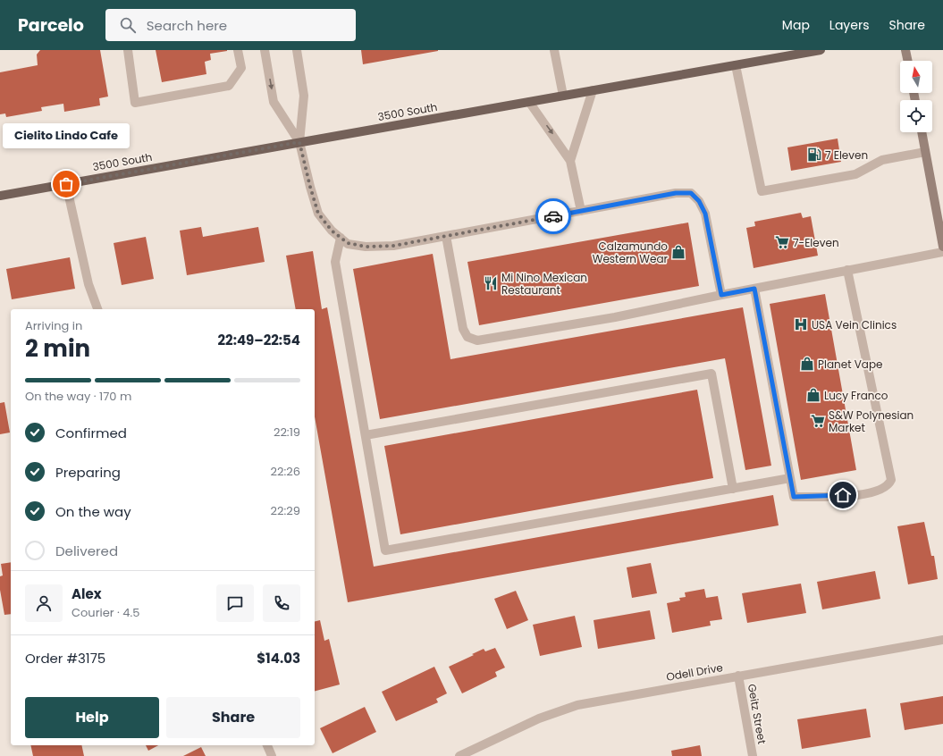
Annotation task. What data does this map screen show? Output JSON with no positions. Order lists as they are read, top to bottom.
{
  "streets": {
    "main road": ["3500 South"],
    "street": ["Odell Drive", "Geitz Street"]
  },
  "crossings": [
    ["Odell Drive", "Geitz Street"]
  ],
  "places": {
    "fuel station": ["7 Eleven"],
    "other": ["Cielito Lindo Cafe"],
    "supermarket": ["7-Eleven", "S&W Polynesian Market"],
    "shop": ["Calzamundo Western Wear", "Planet Vape", "Lucy Franco"],
    "restaurant": ["Mi Nino Mexican Restaurant"],
    "hospital": ["USA Vein Clinics"]
  },
  "north": "top",
  "page": {
    "header": "Parcelo",
    "search": "Search here",
    "nav": ["Map", "Layers", "Share"],
    "bubble": "Cielito Lindo Cafe",
    "heading": ["2 min", "Arriving in", "22:49–22:54"],
    "panel": [
      "Alex",
      "Courier · 4.5",
      "Order #3175",
      "$14.03"
    ],
    "bar": "On the way · 170 m",
    "list": [
      ["Confirmed", "22:19"],
      ["Preparing", "22:26"],
      ["On the way", "22:29"],
      "Delivered"
    ],
    "buttons": ["Help", "Share"]
  }
}
